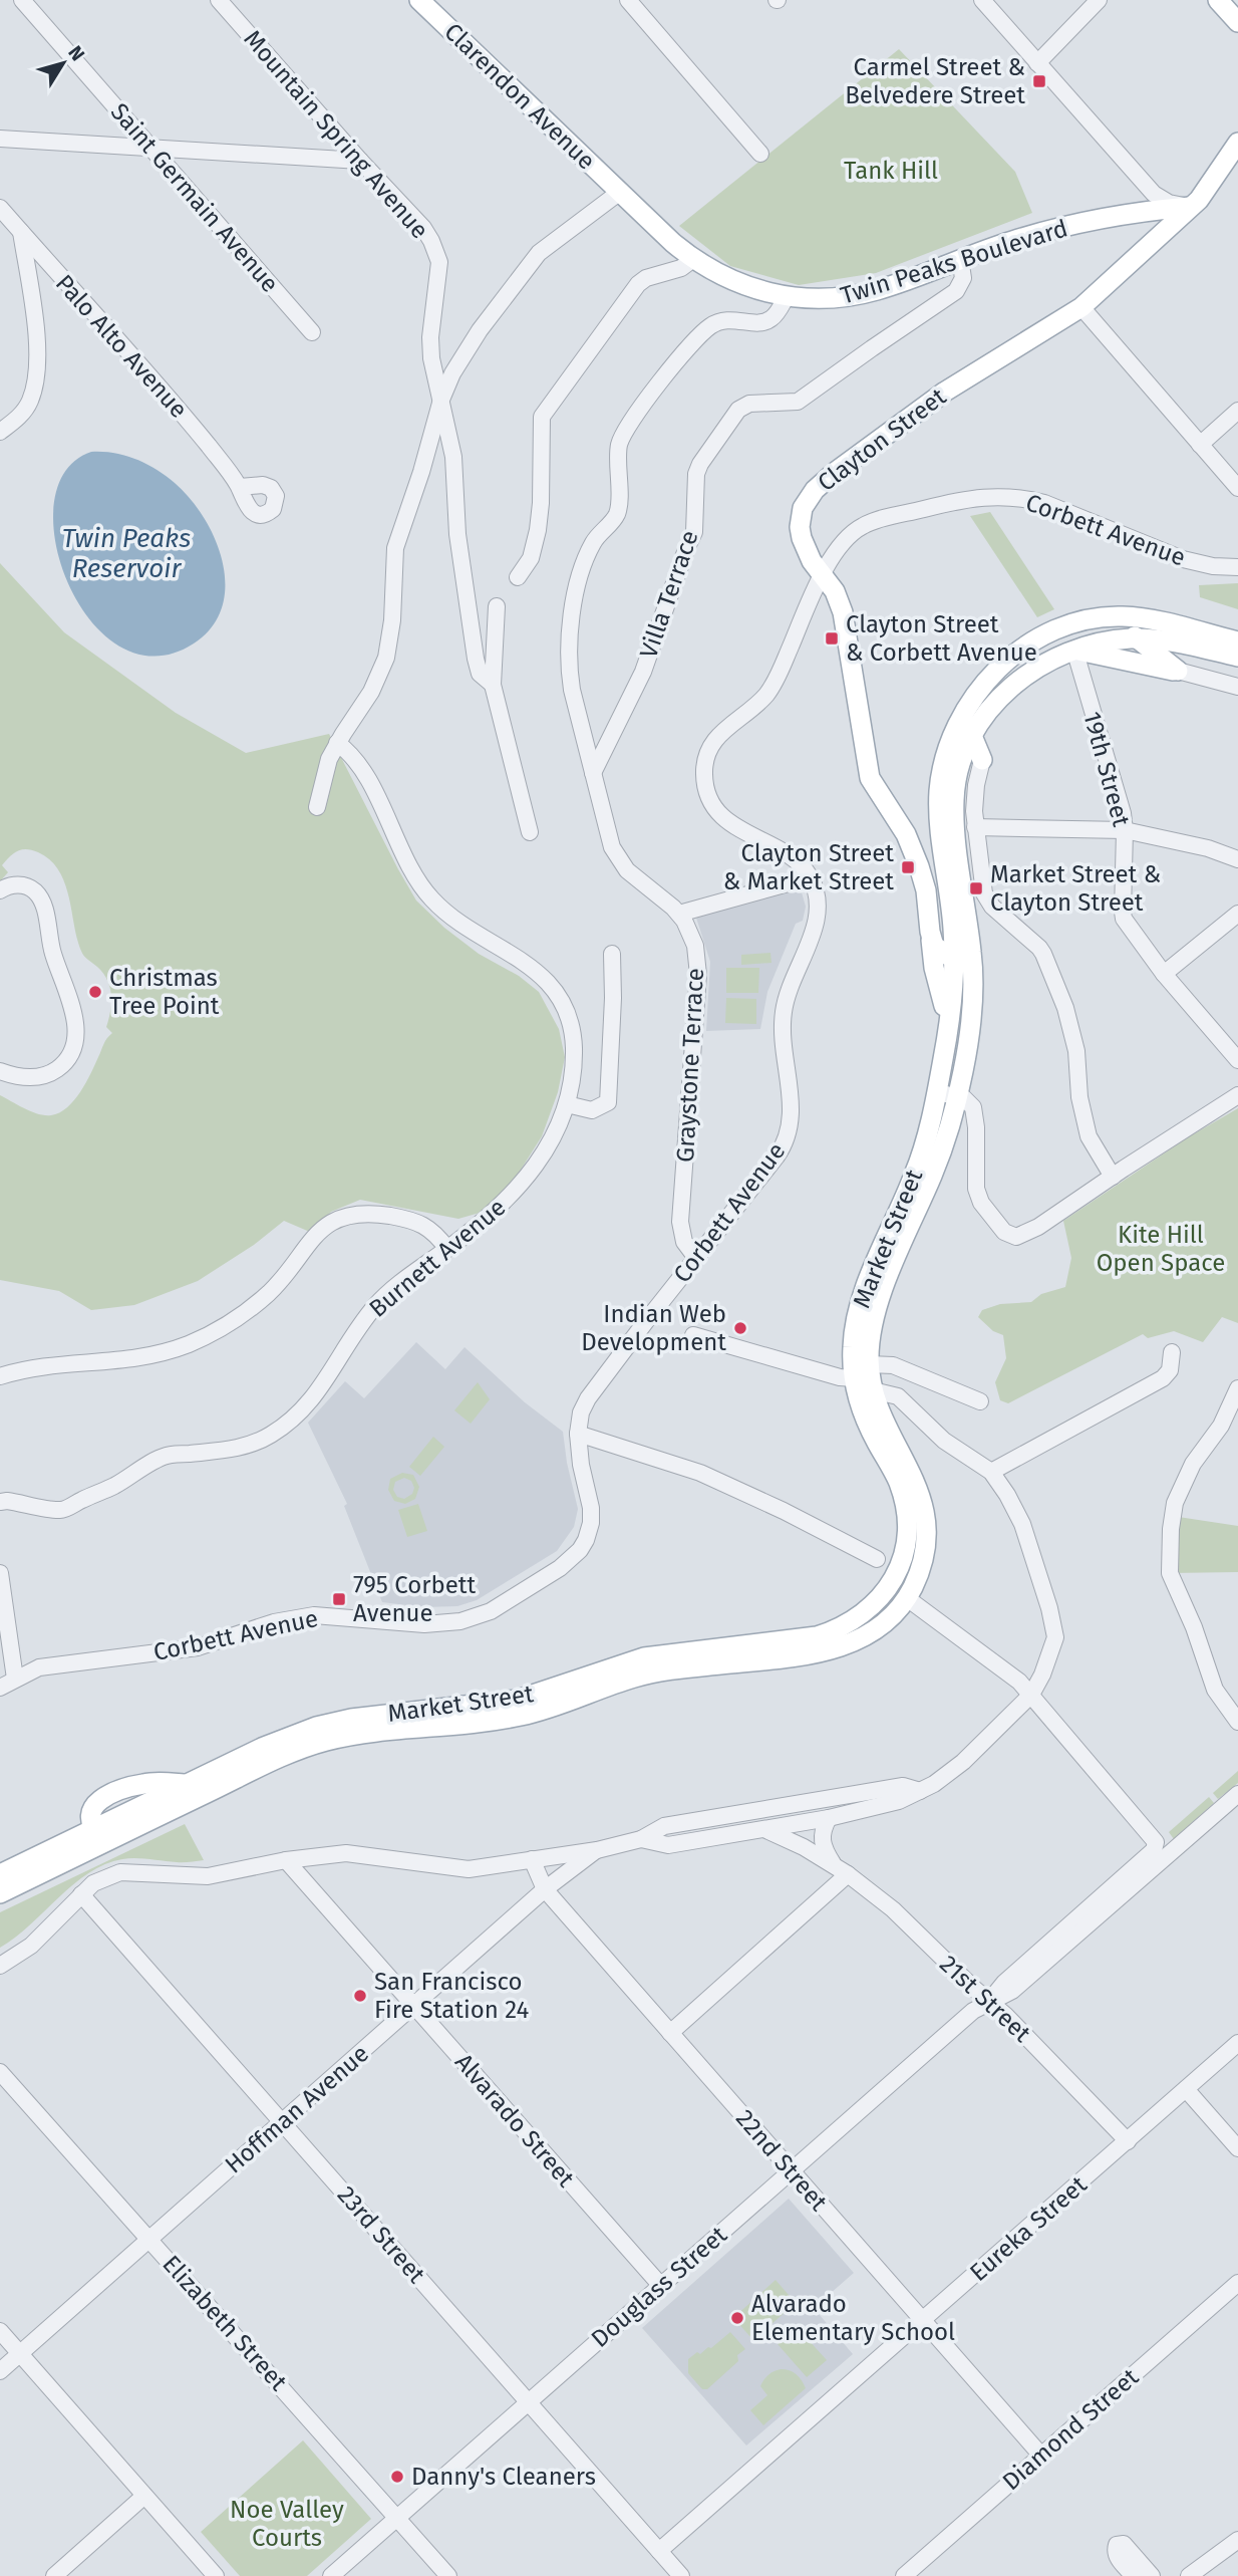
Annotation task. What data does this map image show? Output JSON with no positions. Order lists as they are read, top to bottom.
{
  "streets": {
    "main road": [
      "Clarendon Avenue",
      "Twin Peaks Boulevard",
      "Clayton Street",
      "Market Street"
    ],
    "street": [
      "Mountain Spring Avenue",
      "Saint Germain Avenue",
      "Palo Alto Avenue",
      "Corbett Avenue",
      "Villa Terrace",
      "19th Street",
      "Graystone Terrace",
      "Burnett Avenue",
      "21st Street",
      "Hoffman Avenue",
      "Alvarado Street",
      "22nd Street",
      "Eureka Street",
      "23rd Street",
      "Douglass Street",
      "Elizabeth Street",
      "Diamond Street"
    ]
  },
  "crossings": [
    ["Clarendon Avenue", "Twin Peaks Boulevard"],
    ["Twin Peaks Boulevard", "Clayton Street"],
    ["Twin Peaks Boulevard", "Villa Terrace"],
    ["Twin Peaks Boulevard", "Graystone Terrace"],
    ["Clayton Street", "Corbett Avenue"],
    ["Clayton Street", "Market Street"],
    ["Corbett Avenue", "Graystone Terrace"],
    ["Villa Terrace", "Graystone Terrace"],
    ["19th Street", "Market Street"],
    ["21st Street", "Eureka Street"],
    ["21st Street", "Douglass Street"],
    ["Hoffman Avenue", "Alvarado Street"],
    ["Hoffman Avenue", "22nd Street"],
    ["Hoffman Avenue", "23rd Street"],
    ["Hoffman Avenue", "Elizabeth Street"],
    ["Alvarado Street", "Douglass Street"],
    ["22nd Street", "Eureka Street"],
    ["22nd Street", "Douglass Street"],
    ["22nd Street", "Diamond Street"],
    ["Eureka Street", "23rd Street"],
    ["23rd Street", "Douglass Street"],
    ["Douglass Street", "Elizabeth Street"]
  ],
  "water": ["Twin Peaks Reservoir"],
  "parks": ["Tank Hill", "Kite Hill Open Space", "Noe Valley Courts"],
  "places": {
    "transit": [
      "Carmel Street & Belvedere Street",
      "Clayton Street & Corbett Avenue",
      "Clayton Street & Market Street",
      "Market Street & Clayton Street",
      "795 Corbett Avenue"
    ],
    "other": [
      "Christmas Tree Point",
      "Indian Web Development",
      "San Francisco Fire Station 24",
      "Alvarado Elementary School",
      "Danny's Cleaners"
    ]
  },
  "north": "top right"
}
